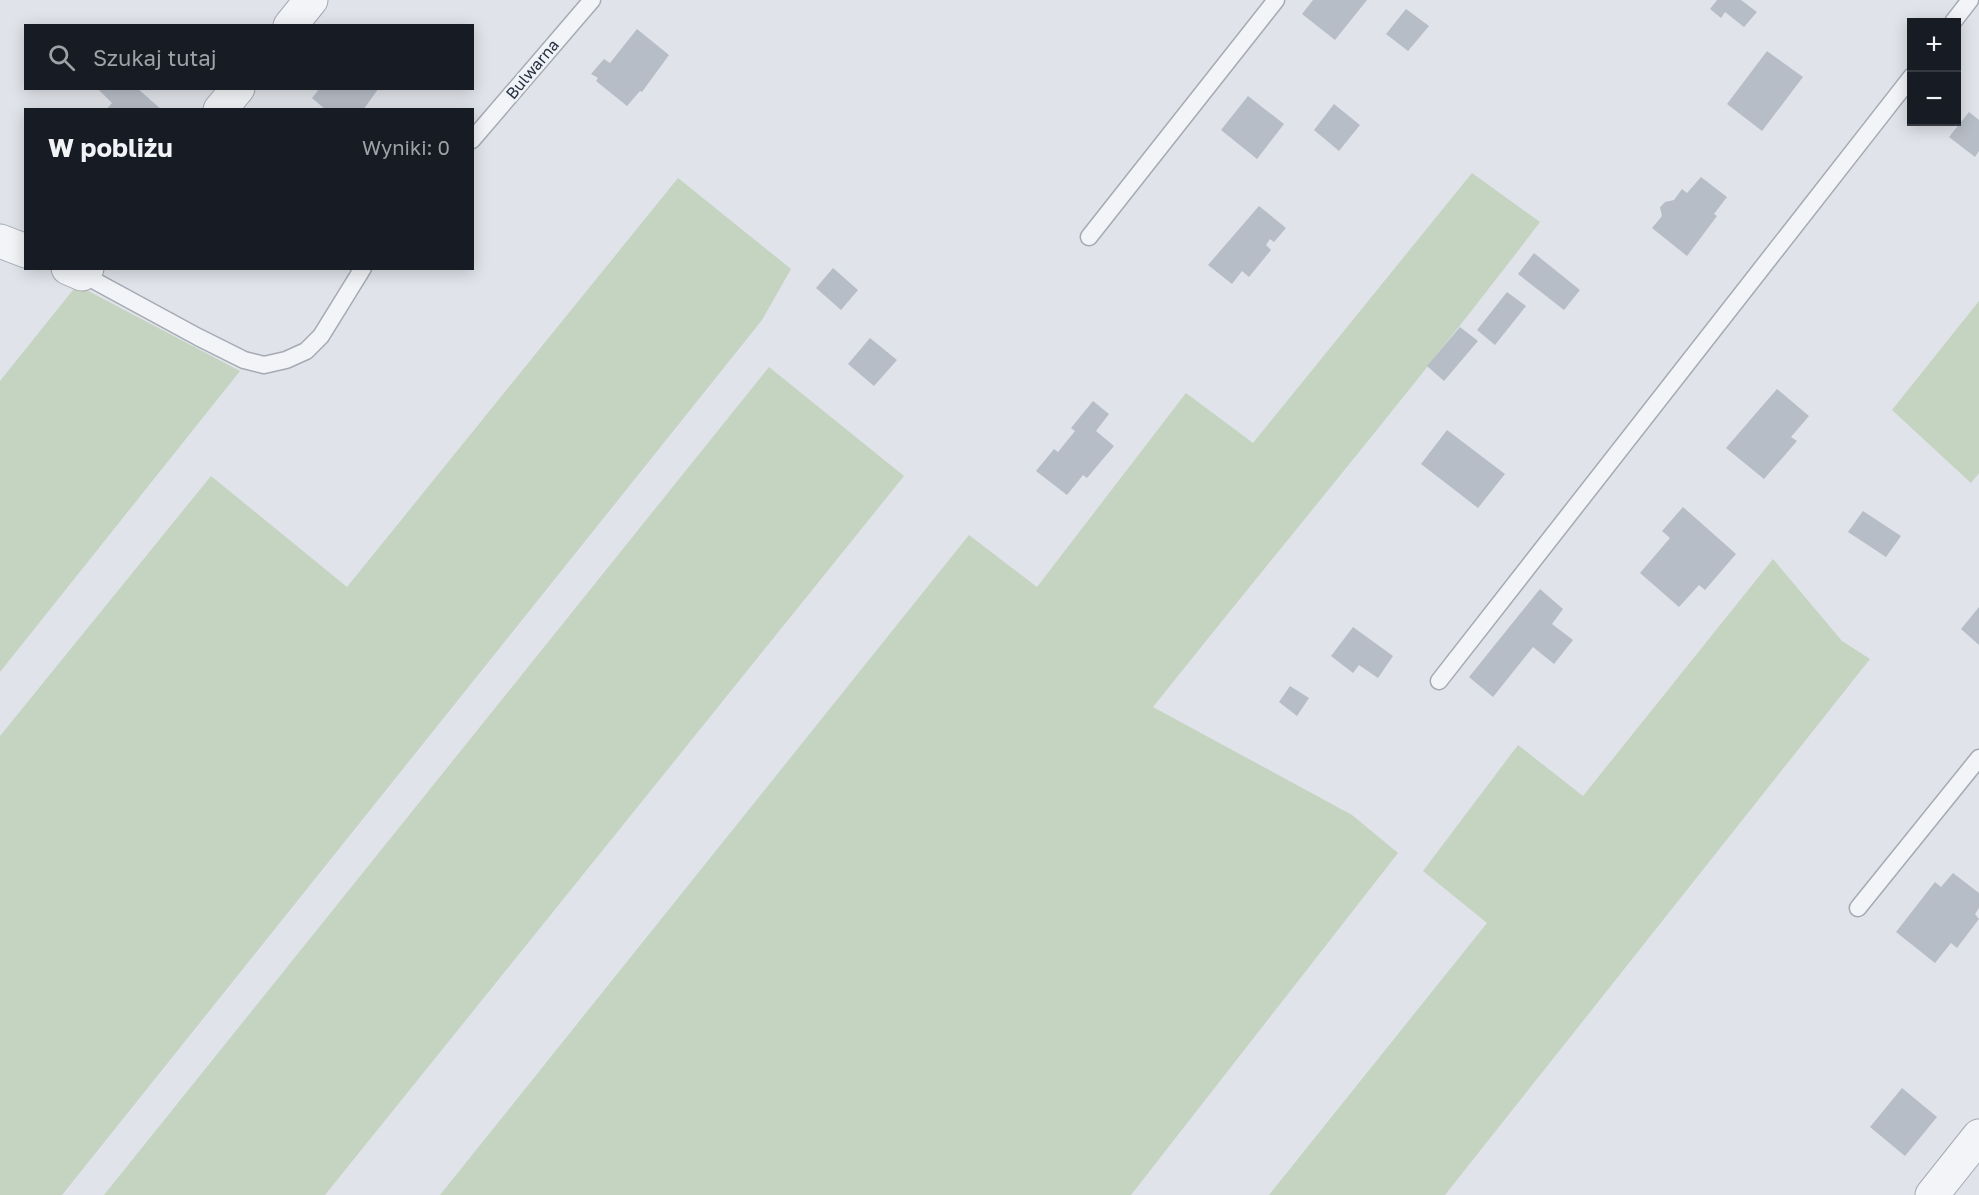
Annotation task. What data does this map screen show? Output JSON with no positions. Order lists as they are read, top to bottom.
{
  "streets": {
    "lane": ["Bulwarna"]
  },
  "page": {
    "map_buttons": ["+", "−"],
    "search": "Szukaj tutaj",
    "heading": ["W pobliżu", "Wyniki: 0"]
  }
}
